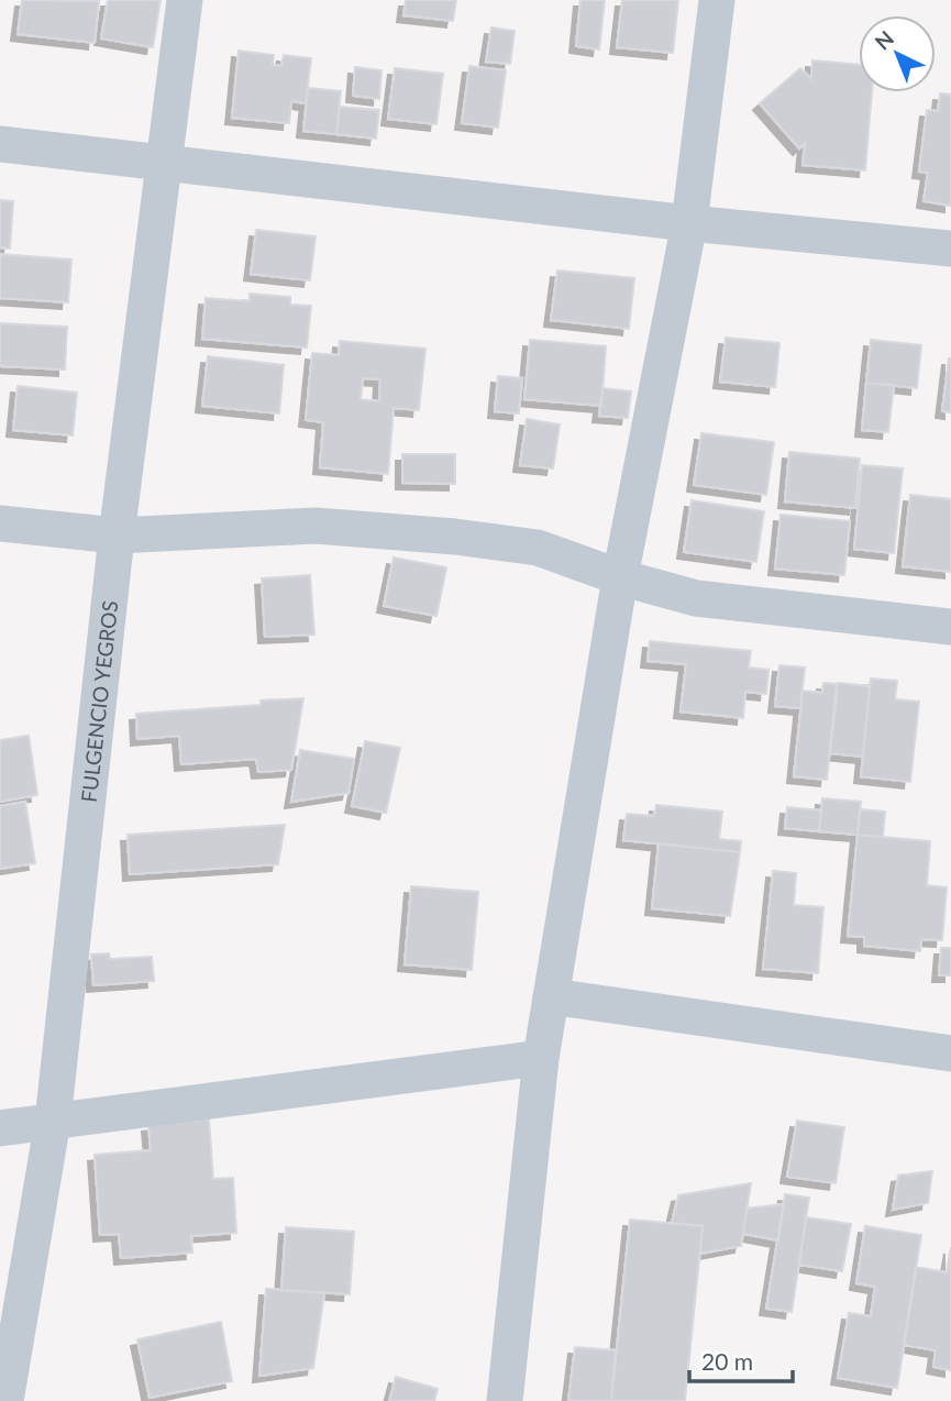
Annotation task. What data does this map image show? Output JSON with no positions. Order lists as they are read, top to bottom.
{
  "streets": {
    "street": ["FULGENCIO YEGROS"]
  },
  "scale_bar": "20 m",
  "north": "top left"
}
